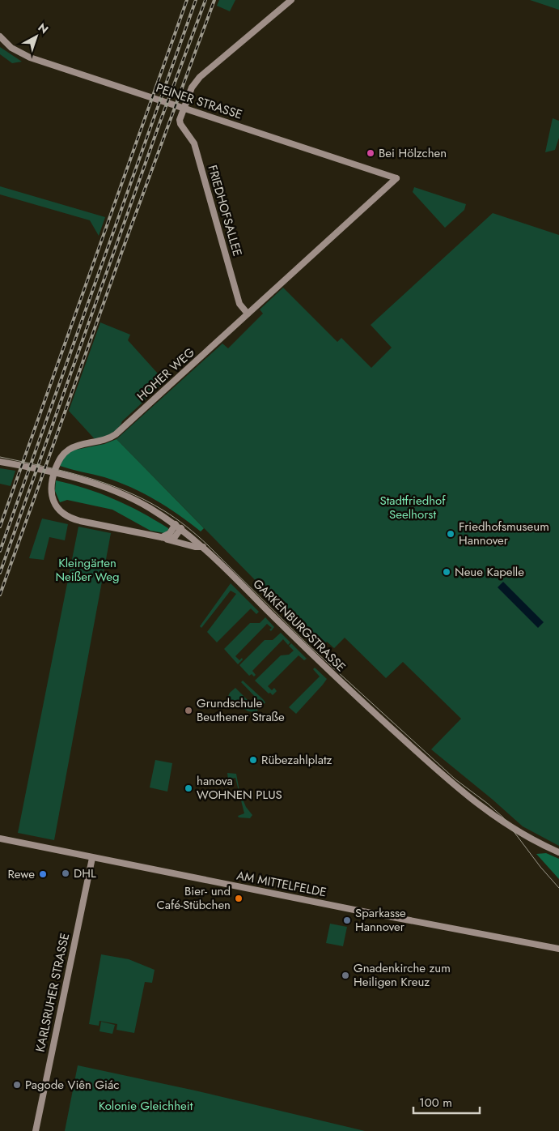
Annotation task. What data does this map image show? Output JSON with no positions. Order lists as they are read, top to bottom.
{
  "streets": {
    "street": [
      "PEINER STRASSE",
      "FRIEDHOFSALLEE",
      "HOHER WEG",
      "GARKENBURGSTRASSE",
      "AM MITTELFELDE",
      "KARLSRUHER STRASSE"
    ]
  },
  "crossings": [
    ["PEINER STRASSE", "HOHER WEG"],
    ["FRIEDHOFSALLEE", "HOHER WEG"],
    ["HOHER WEG", "GARKENBURGSTRASSE"],
    ["AM MITTELFELDE", "KARLSRUHER STRASSE"]
  ],
  "parks": ["Stadtfriedhof Seelhorst", "Kleingärten Neißer Weg", "Kolonie Gleichheit"],
  "places": [
    "Bei Hölzchen",
    "Friedhofsmuseum Hannover",
    "Neue Kapelle",
    "Grundschule Beuthener Straße",
    "Rübezahlplatz",
    "hanova WOHNEN PLUS",
    "DHL",
    "Rewe",
    "Bier- und Café-Stübchen",
    "Sparkasse Hannover",
    "Gnadenkirche zum Heiligen Kreuz",
    "Pagode Viên Giác"
  ],
  "scale_bar": "100 m",
  "north": "top right"
}
